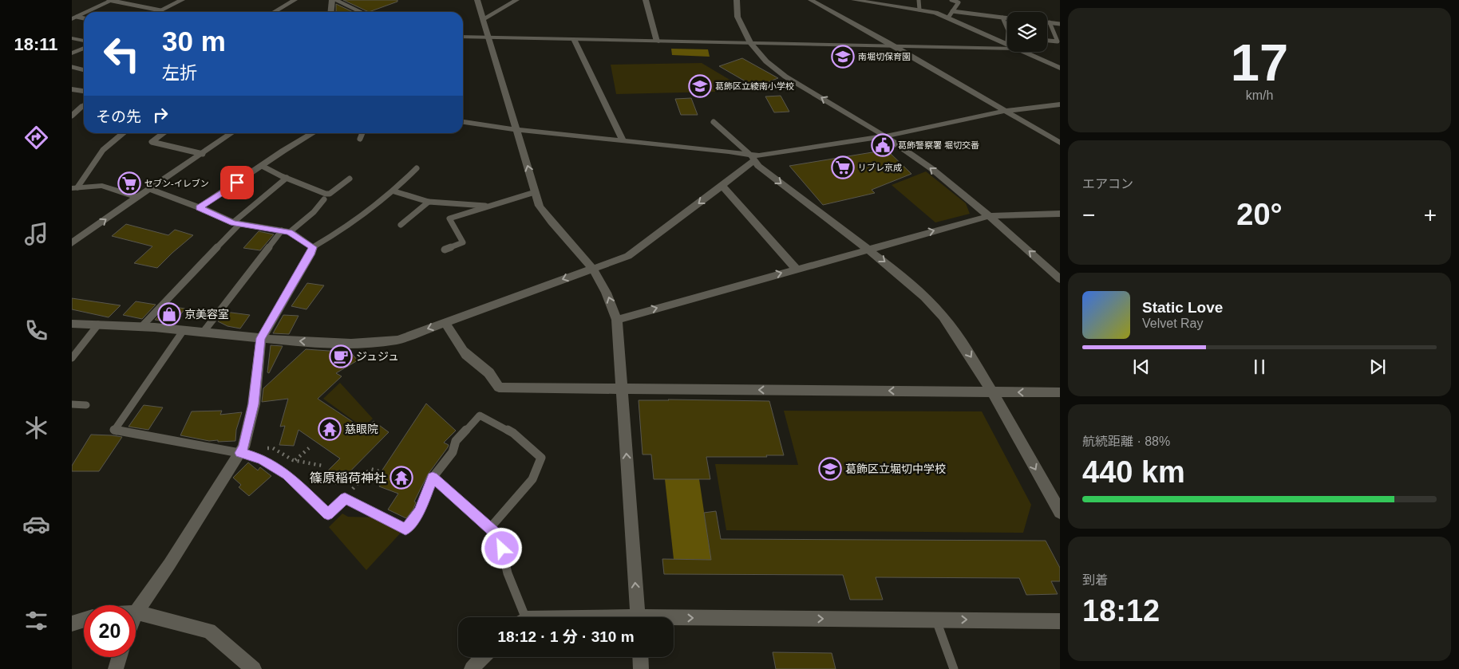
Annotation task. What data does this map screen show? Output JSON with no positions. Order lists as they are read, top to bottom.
{
  "places": {
    "school or university": ["南堀切保育園", "葛飾区立綾南小学校", "葛飾区立堀切中学校"],
    "public building": ["葛飾警察署 堀切交番"],
    "supermarket": ["リブレ京成", "セブン-イレブン"],
    "shop": ["京美容室"],
    "cafe": ["ジュジュ"],
    "temple": ["慈眼院", "篠原稲荷神社"]
  },
  "page": {
    "tabs": "18:11",
    "tile": [
      ["17", "km/h"],
      "エアコン",
      ["航続距離 · 88%", "440 km"],
      ["到着", "18:12"]
    ],
    "turn": ["30 m", "左折"],
    "then": "その先",
    "heat": ["−", "20°", "+"],
    "song": ["Static Love", "Velvet Ray"],
    "limit": "20",
    "trip": "18:12 · 1 分 · 310 m"
  }
}
